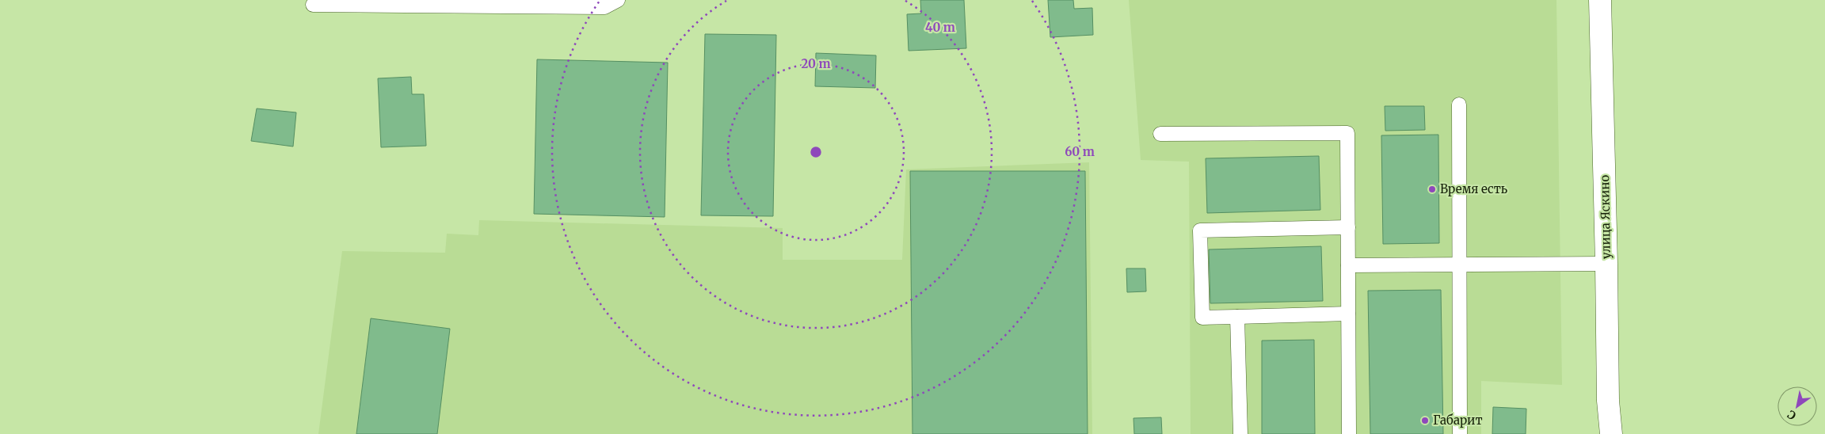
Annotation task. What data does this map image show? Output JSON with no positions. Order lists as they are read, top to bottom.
{
  "streets": {
    "street": ["улица Яскино"]
  },
  "places": ["Время есть", "Габарит"],
  "north": "bottom left",
  "rings": ["40 m", "20 m", "60 m"]
}
